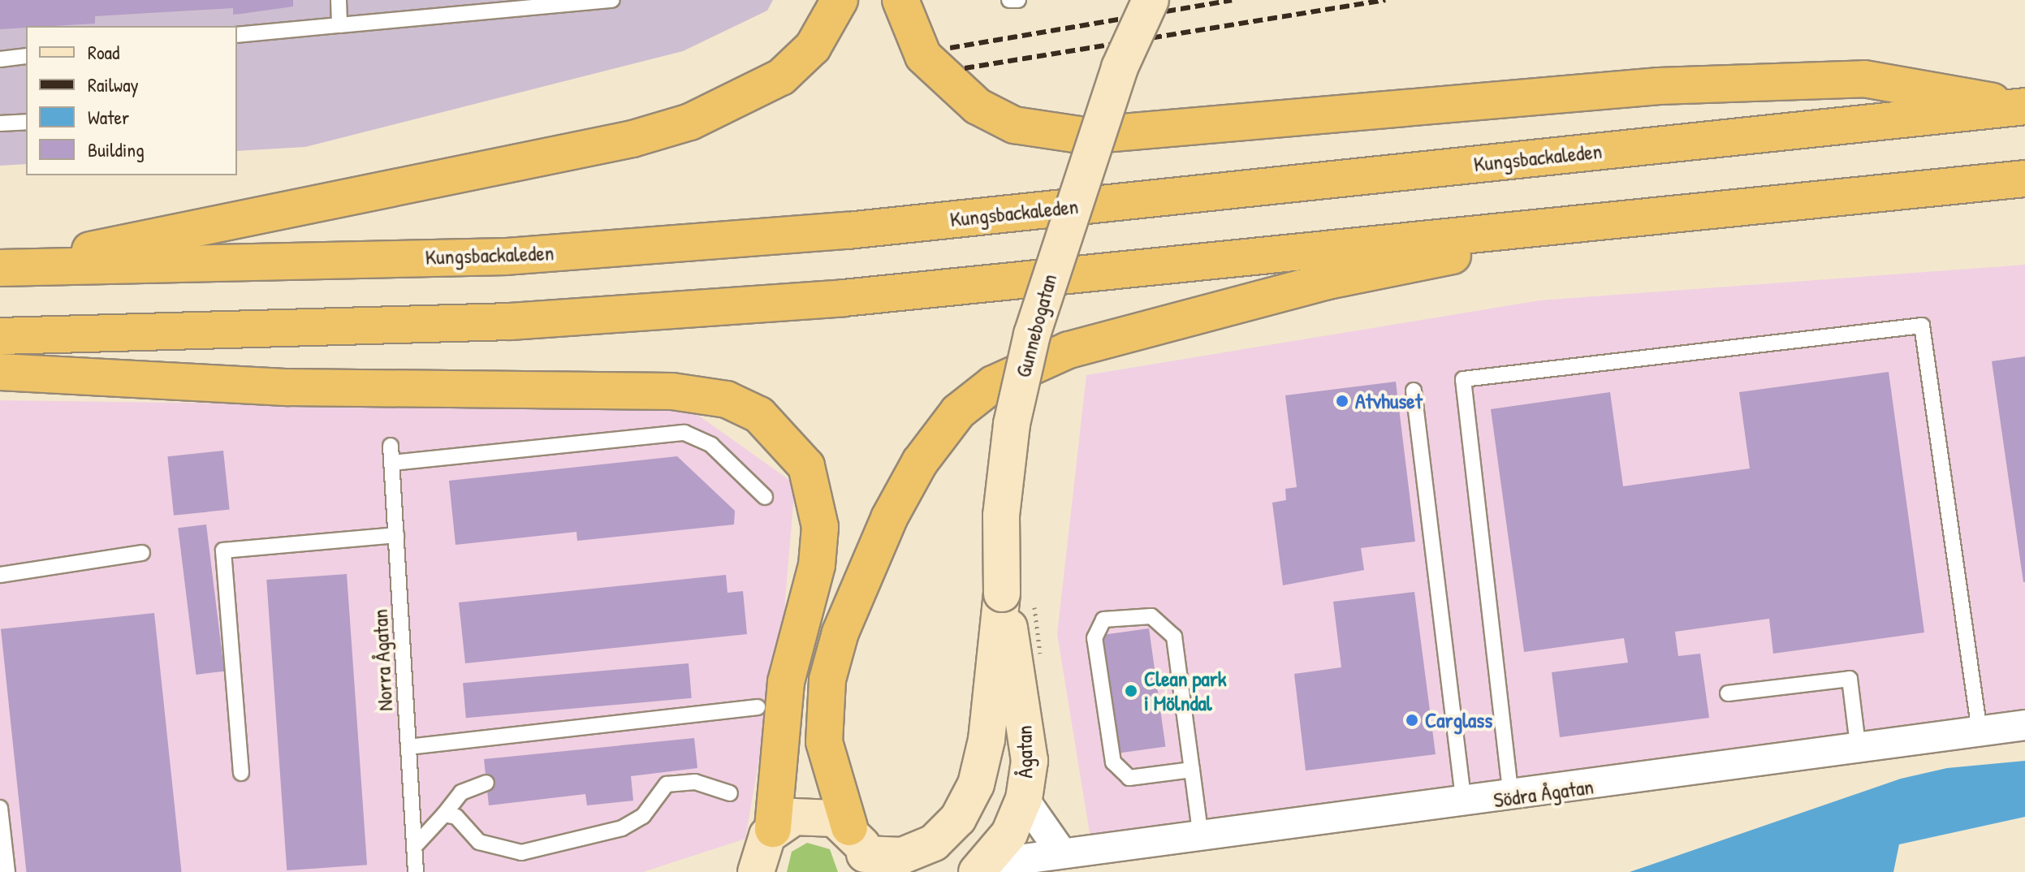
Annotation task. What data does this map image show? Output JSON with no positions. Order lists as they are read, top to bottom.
{
  "streets": {
    "highway": ["Kungsbackaleden"],
    "main road": ["Gunnebogatan", "Ågatan"],
    "street": ["Södra Ågatan"],
    "lane": ["Norra Ågatan"]
  },
  "crossings": [
    ["Gunnebogatan", "Ågatan"],
    ["Ågatan", "Södra Ågatan"]
  ],
  "places": ["Atvhuset", "Clean park i Mölndal", "Carglass"],
  "legend": [
    "Road",
    "Railway",
    "Water",
    "Building"
  ]
}
